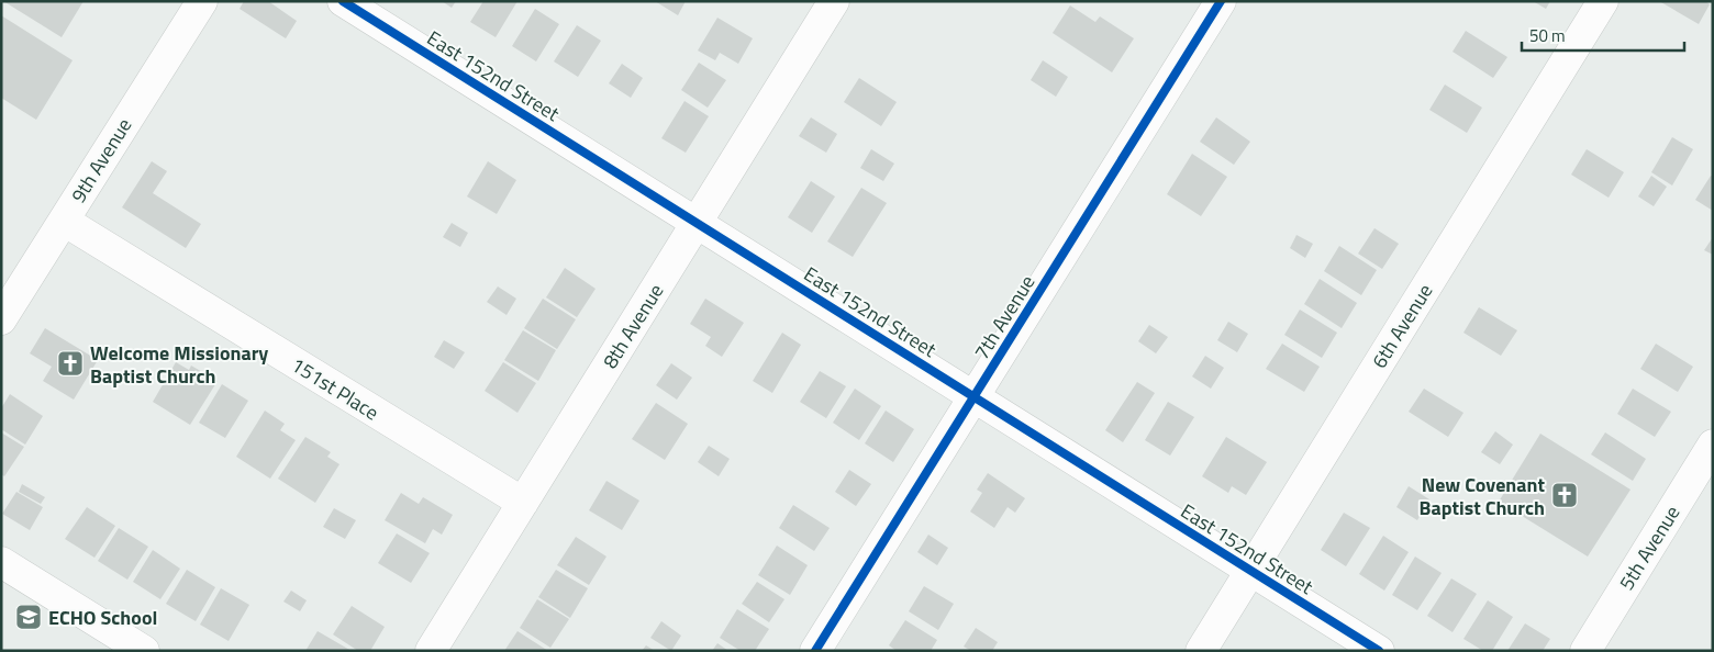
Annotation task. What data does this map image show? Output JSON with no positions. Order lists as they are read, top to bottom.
{
  "streets": {
    "street": [
      "East 152nd Street",
      "9th Avenue",
      "7th Avenue",
      "8th Avenue",
      "6th Avenue",
      "151st Place",
      "5th Avenue"
    ]
  },
  "crossings": [
    ["East 152nd Street", "7th Avenue"],
    ["East 152nd Street", "8th Avenue"],
    ["East 152nd Street", "6th Avenue"],
    ["9th Avenue", "151st Place"],
    ["8th Avenue", "151st Place"]
  ],
  "places": {
    "church": ["Welcome Missionary Baptist Church", "New Covenant Baptist Church"],
    "school or university": ["ECHO School"]
  },
  "scale_bar": "50 m"
}
